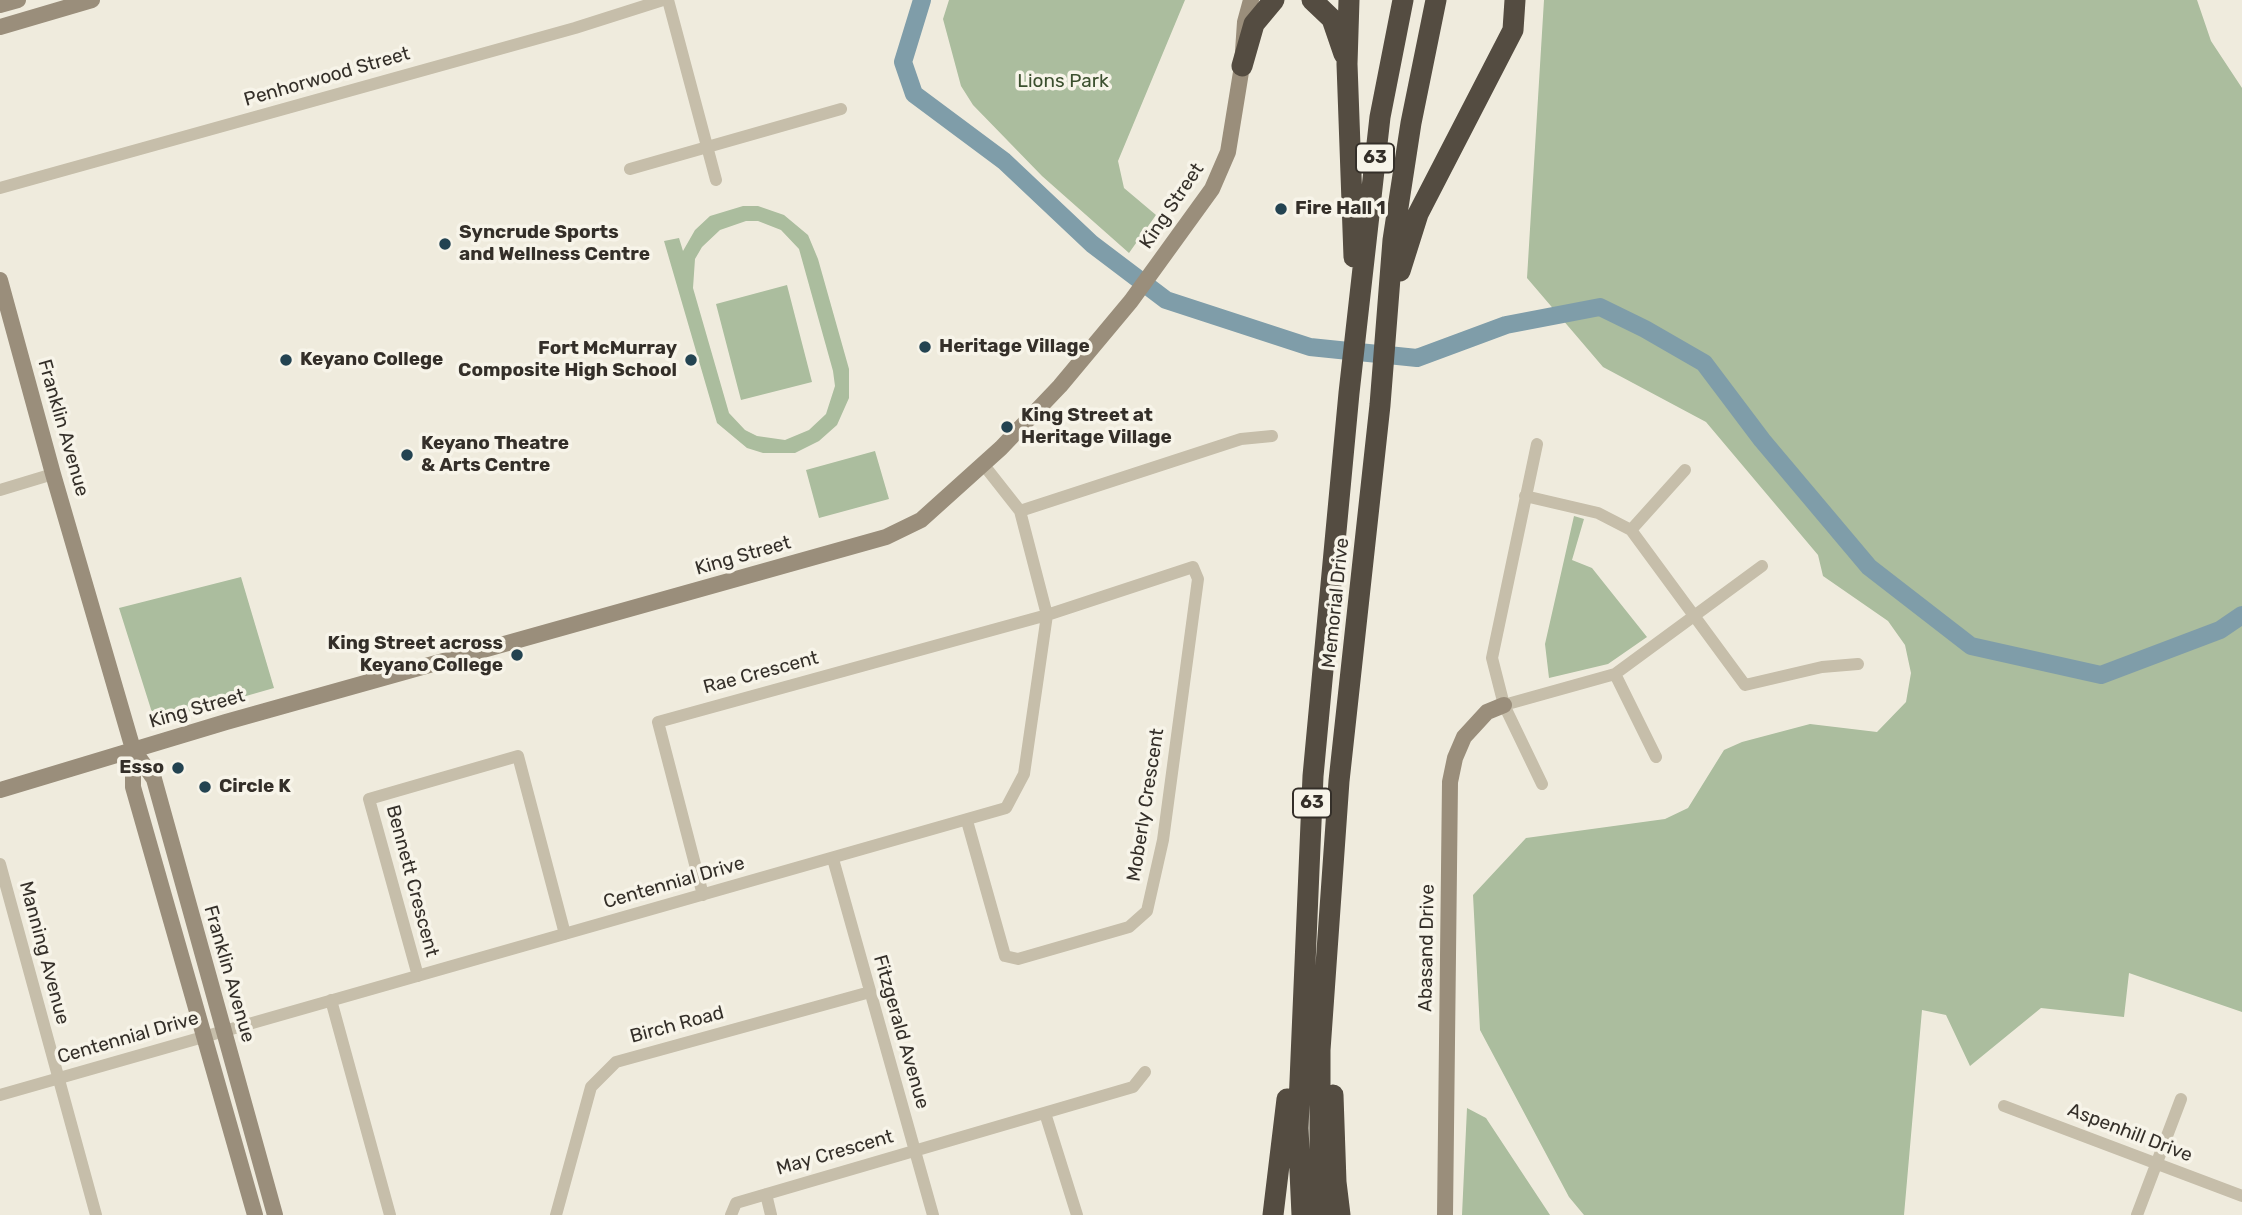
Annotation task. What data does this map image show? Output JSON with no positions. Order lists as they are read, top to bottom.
{
  "streets": {
    "highway": ["63", "Memorial Drive"],
    "street": [
      "Penhorwood Street",
      "King Street",
      "Franklin Avenue",
      "Rae Crescent",
      "Moberly Crescent",
      "Bennett Crescent",
      "Centennial Drive",
      "Abasand Drive",
      "Manning Avenue",
      "Birch Road",
      "Fitzgerald Avenue",
      "Aspenhill Drive",
      "May Crescent"
    ]
  },
  "crossings": [
    ["King Street", "Franklin Avenue"],
    ["King Street", "Centennial Drive"],
    ["Franklin Avenue", "Centennial Drive"],
    ["Rae Crescent", "Moberly Crescent"],
    ["Rae Crescent", "Centennial Drive"],
    ["Moberly Crescent", "Centennial Drive"],
    ["Bennett Crescent", "Centennial Drive"],
    ["Centennial Drive", "Manning Avenue"],
    ["Centennial Drive", "Fitzgerald Avenue"],
    ["Birch Road", "Fitzgerald Avenue"],
    ["Fitzgerald Avenue", "May Crescent"]
  ],
  "parks": ["Lions Park"],
  "places": [
    "Fire Hall 1",
    "Syncrude Sports and Wellness Centre",
    "Heritage Village",
    "Keyano College",
    "Fort McMurray Composite High School",
    "King Street at Heritage Village",
    "Keyano Theatre & Arts Centre",
    "King Street across Keyano College",
    "Esso",
    "Circle K"
  ]
}
